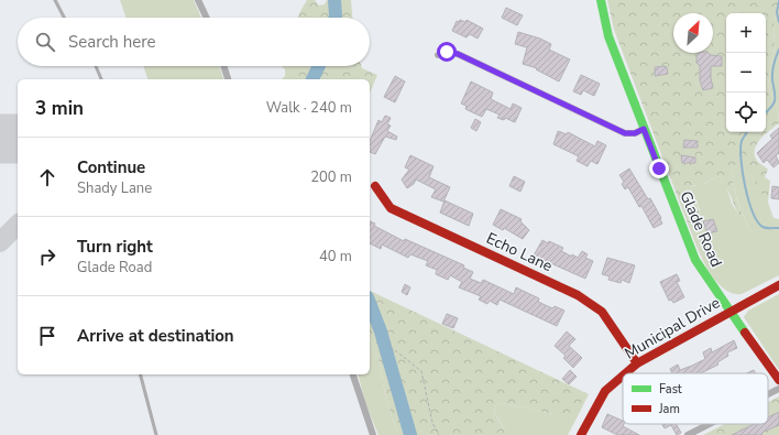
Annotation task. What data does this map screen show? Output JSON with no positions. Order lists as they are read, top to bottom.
{
  "streets": {
    "street": ["Glade Road", "Echo Lane", "Municipal Drive"]
  },
  "crossings": [
    ["Glade Road", "Municipal Drive"],
    ["Echo Lane", "Municipal Drive"]
  ],
  "legend": ["Fast", "Jam"],
  "north": "top right",
  "page": {
    "map_buttons": ["+", "−"],
    "search": "Search here",
    "heading": ["3 min", "Walk · 240 m"],
    "list": [
      ["Continue", "Shady Lane", "200 m"],
      ["Turn right", "Glade Road", "40 m"],
      "Arrive at destination"
    ]
  }
}
